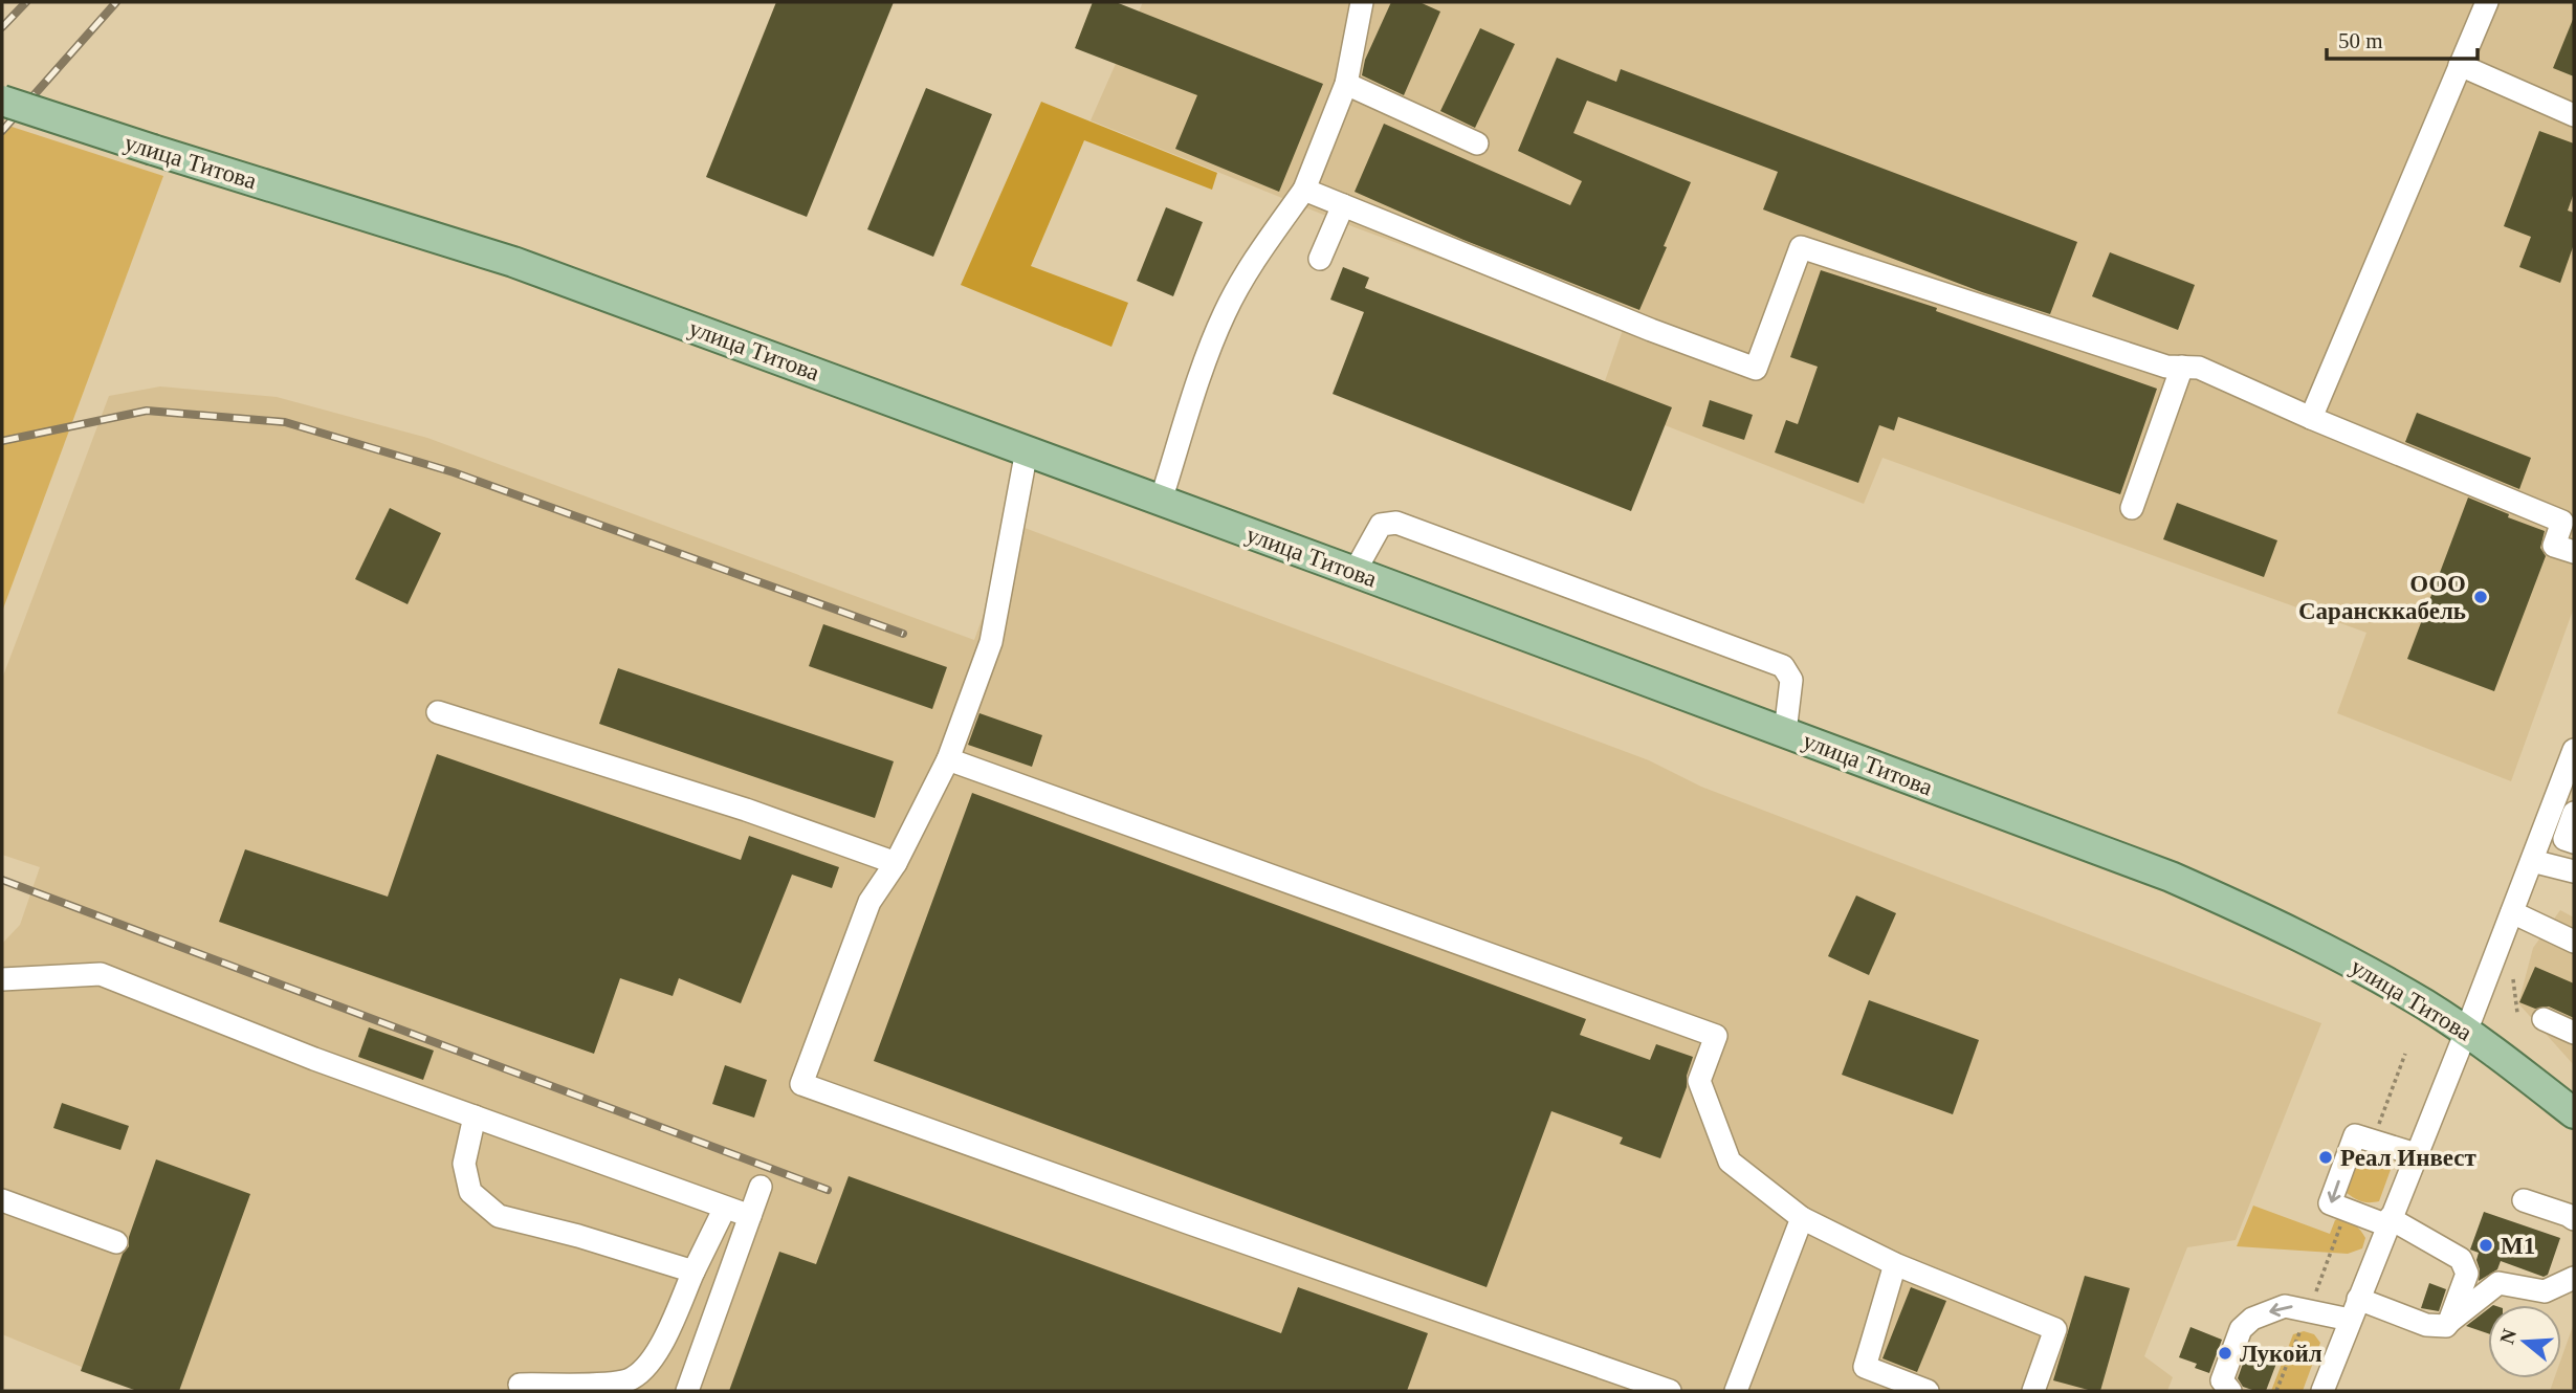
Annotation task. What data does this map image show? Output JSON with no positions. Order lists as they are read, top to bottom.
{
  "streets": {
    "main road": ["улица Титова"]
  },
  "places": [
    "ООО Сарансккабель",
    "Реал Инвест",
    "М1",
    "Лукойл"
  ],
  "scale_bar": "50 m",
  "north": "left"
}
